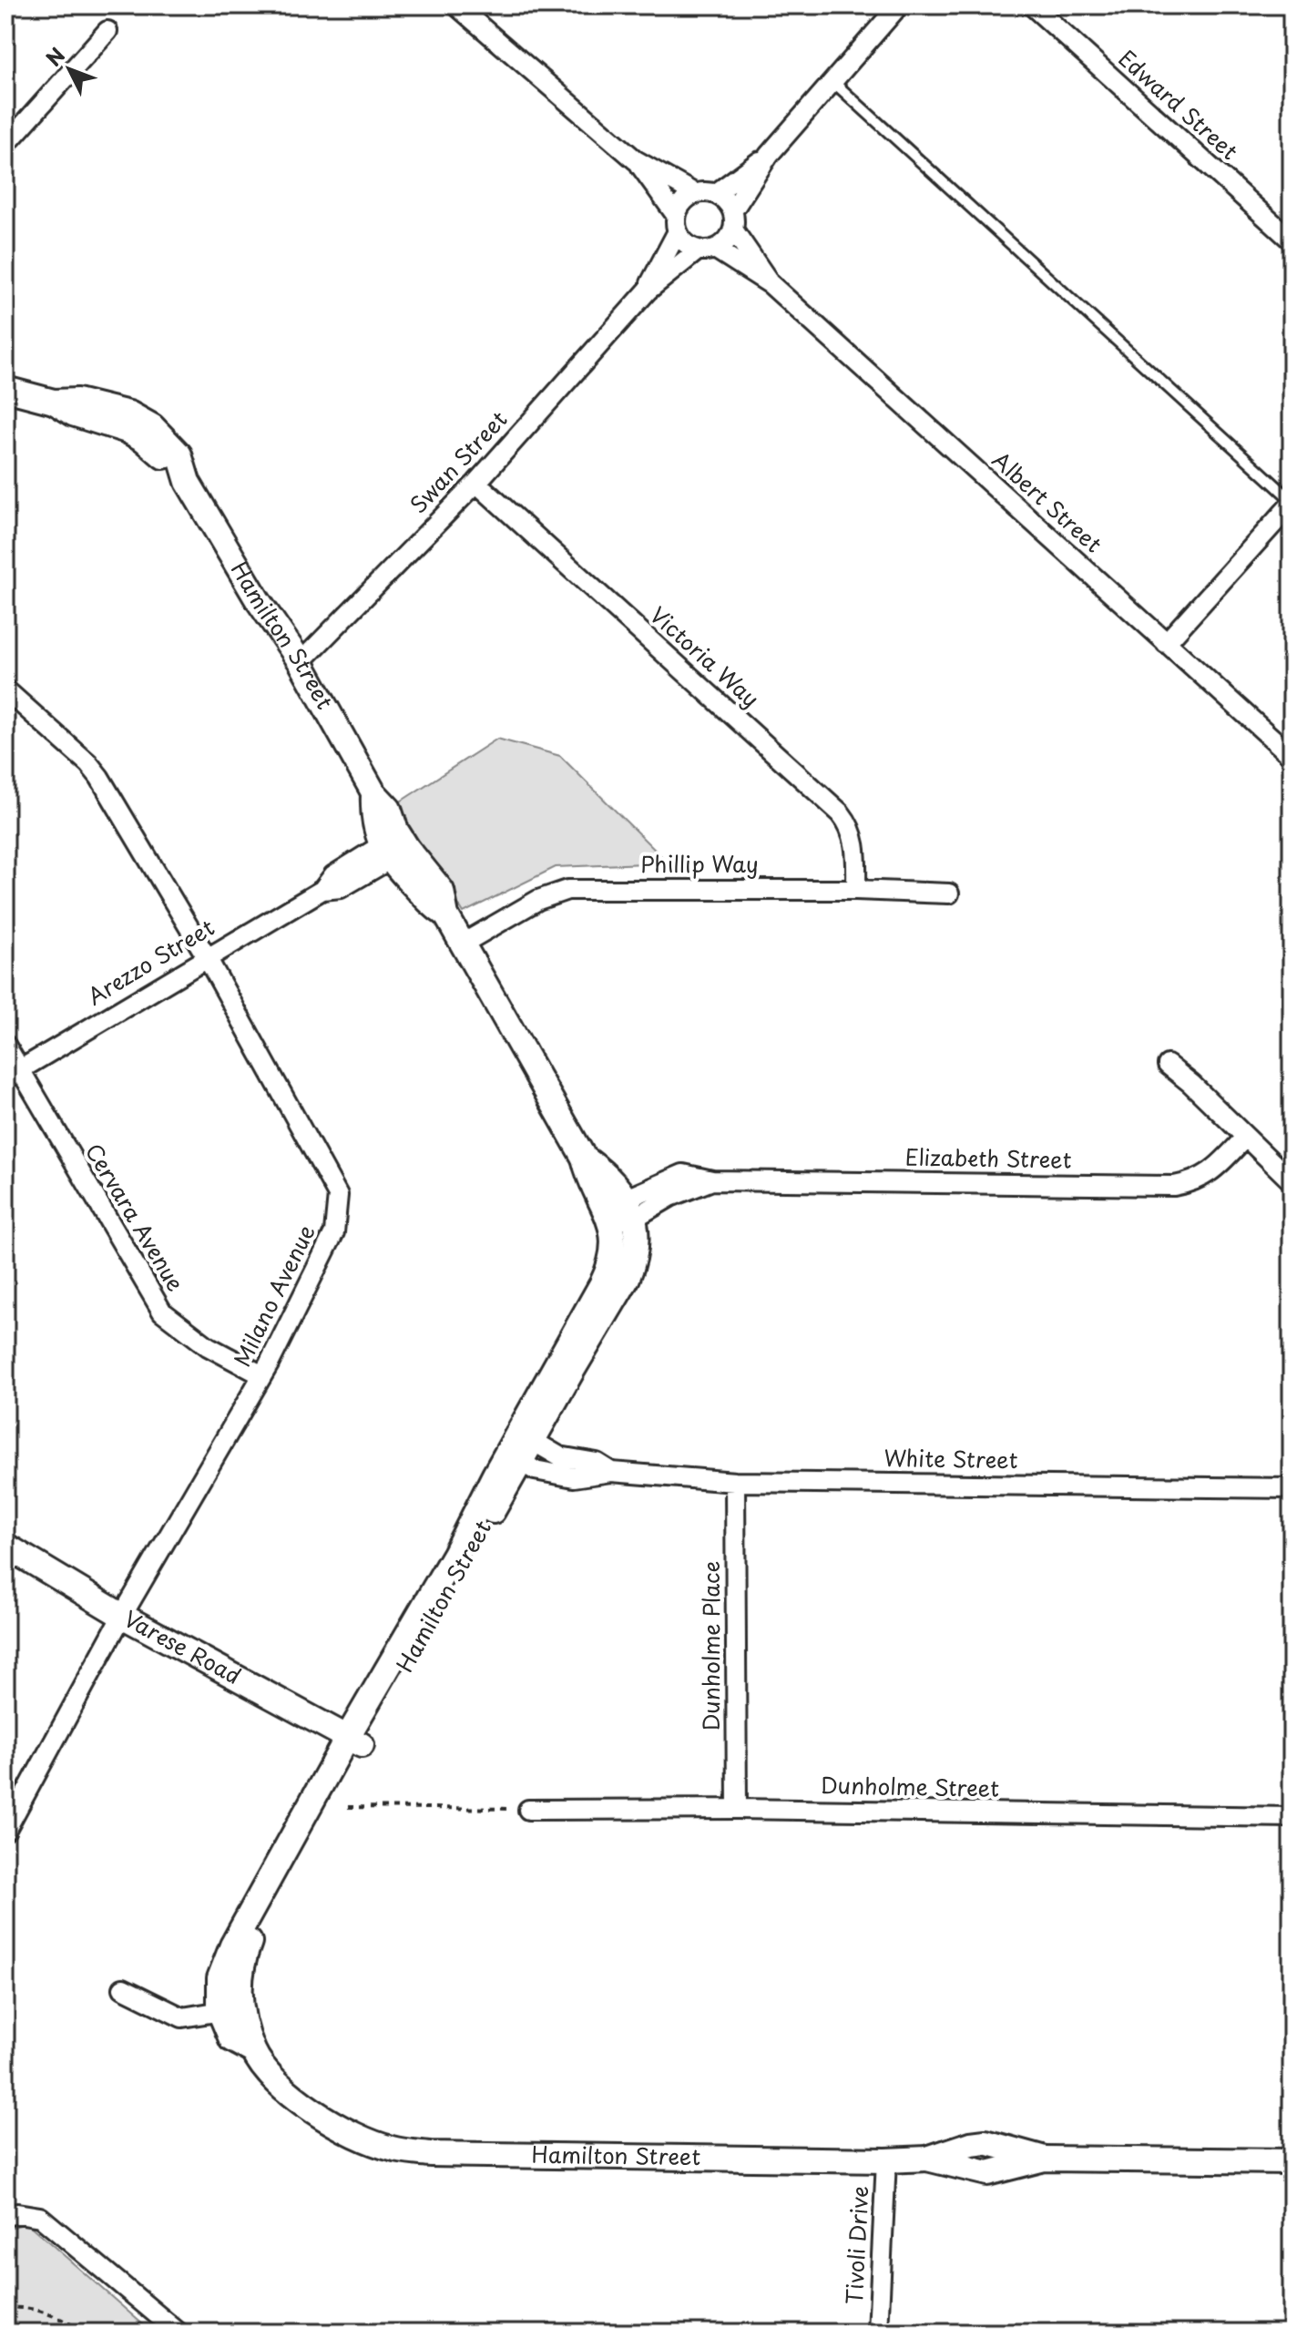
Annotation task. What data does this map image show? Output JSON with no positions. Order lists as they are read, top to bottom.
{
  "streets": {
    "street": [
      "Edward Street",
      "Swan Street",
      "Albert Street",
      "Hamilton Street",
      "Victoria Way",
      "Phillip Way",
      "Arezzo Street",
      "Elizabeth Street",
      "Cervara Avenue",
      "Milano Avenue",
      "White Street",
      "Dunholme Place",
      "Varese Road",
      "Dunholme Street",
      "Tivoli Drive"
    ]
  },
  "crossings": [
    ["Swan Street", "Albert Street"],
    ["Swan Street", "Hamilton Street"],
    ["Swan Street", "Victoria Way"],
    ["Hamilton Street", "Phillip Way"],
    ["Hamilton Street", "Arezzo Street"],
    ["Hamilton Street", "Elizabeth Street"],
    ["Hamilton Street", "White Street"],
    ["Hamilton Street", "Varese Road"],
    ["Hamilton Street", "Tivoli Drive"],
    ["Victoria Way", "Phillip Way"],
    ["Arezzo Street", "Cervara Avenue"],
    ["Arezzo Street", "Milano Avenue"],
    ["Cervara Avenue", "Milano Avenue"],
    ["Milano Avenue", "Varese Road"],
    ["White Street", "Dunholme Place"],
    ["Dunholme Place", "Dunholme Street"]
  ],
  "north": "top left"
}
